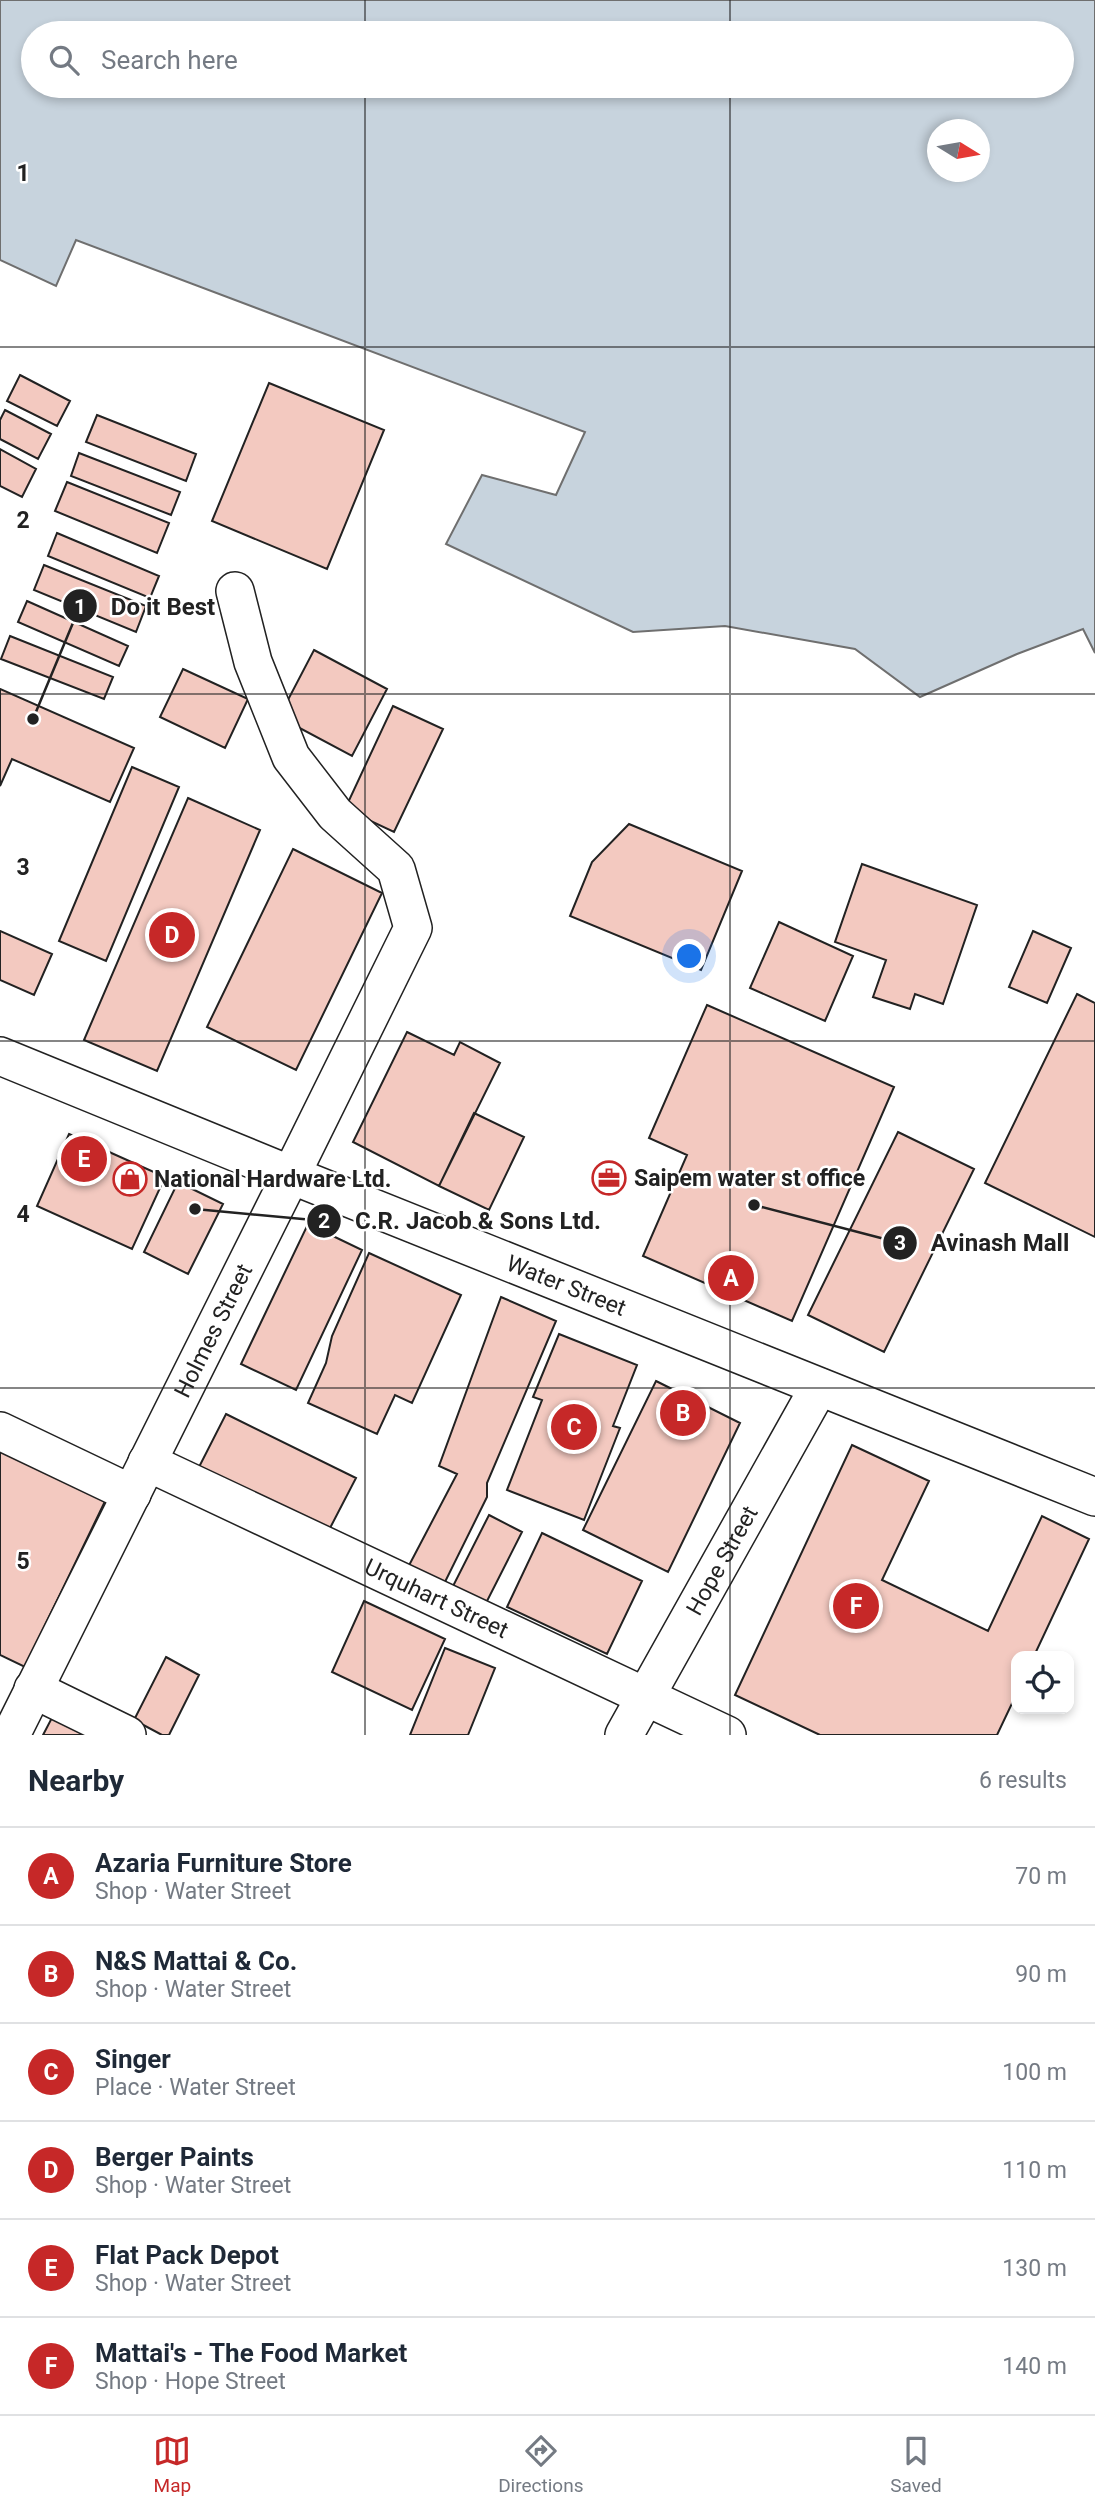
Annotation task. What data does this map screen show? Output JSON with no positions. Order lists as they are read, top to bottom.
{
  "streets": {
    "street": [
      "Water Street",
      "Holmes Street",
      "Hope Street",
      "Urquhart Street"
    ]
  },
  "crossings": [
    ["Water Street", "Holmes Street"],
    ["Water Street", "Hope Street"],
    ["Holmes Street", "Urquhart Street"],
    ["Hope Street", "Urquhart Street"]
  ],
  "places": {
    "other": ["Do it Best", "Avinash Mall", "C.R. Jacob & Sons Ltd."],
    "office": ["Saipem water st office"],
    "shop": ["National Hardware Ltd."]
  },
  "north": "right",
  "page": {
    "search": "Search here",
    "pins": [
      "D",
      "E",
      "A",
      "B",
      "C",
      "F"
    ],
    "heading": ["Nearby", "6 results"],
    "list": [
      {
        "mark": "A",
        "name": "Azaria Furniture Store",
        "note": "Shop · Water Street",
        "value": "70 m"
      },
      {
        "mark": "B",
        "name": "N&S Mattai & Co.",
        "note": "Shop · Water Street",
        "value": "90 m"
      },
      {
        "mark": "C",
        "name": "Singer",
        "note": "Place · Water Street",
        "value": "100 m"
      },
      {
        "mark": "D",
        "name": "Berger Paints",
        "note": "Shop · Water Street",
        "value": "110 m"
      },
      {
        "mark": "E",
        "name": "Flat Pack Depot",
        "note": "Shop · Water Street",
        "value": "130 m"
      },
      {
        "mark": "F",
        "name": "Mattai's - The Food Market",
        "note": "Shop · Hope Street",
        "value": "140 m"
      }
    ],
    "nav": ["Map", "Directions", "Saved"]
  },
  "grid": {
    "rows": [
      "1",
      "2",
      "3",
      "4",
      "5"
    ]
  }
}
